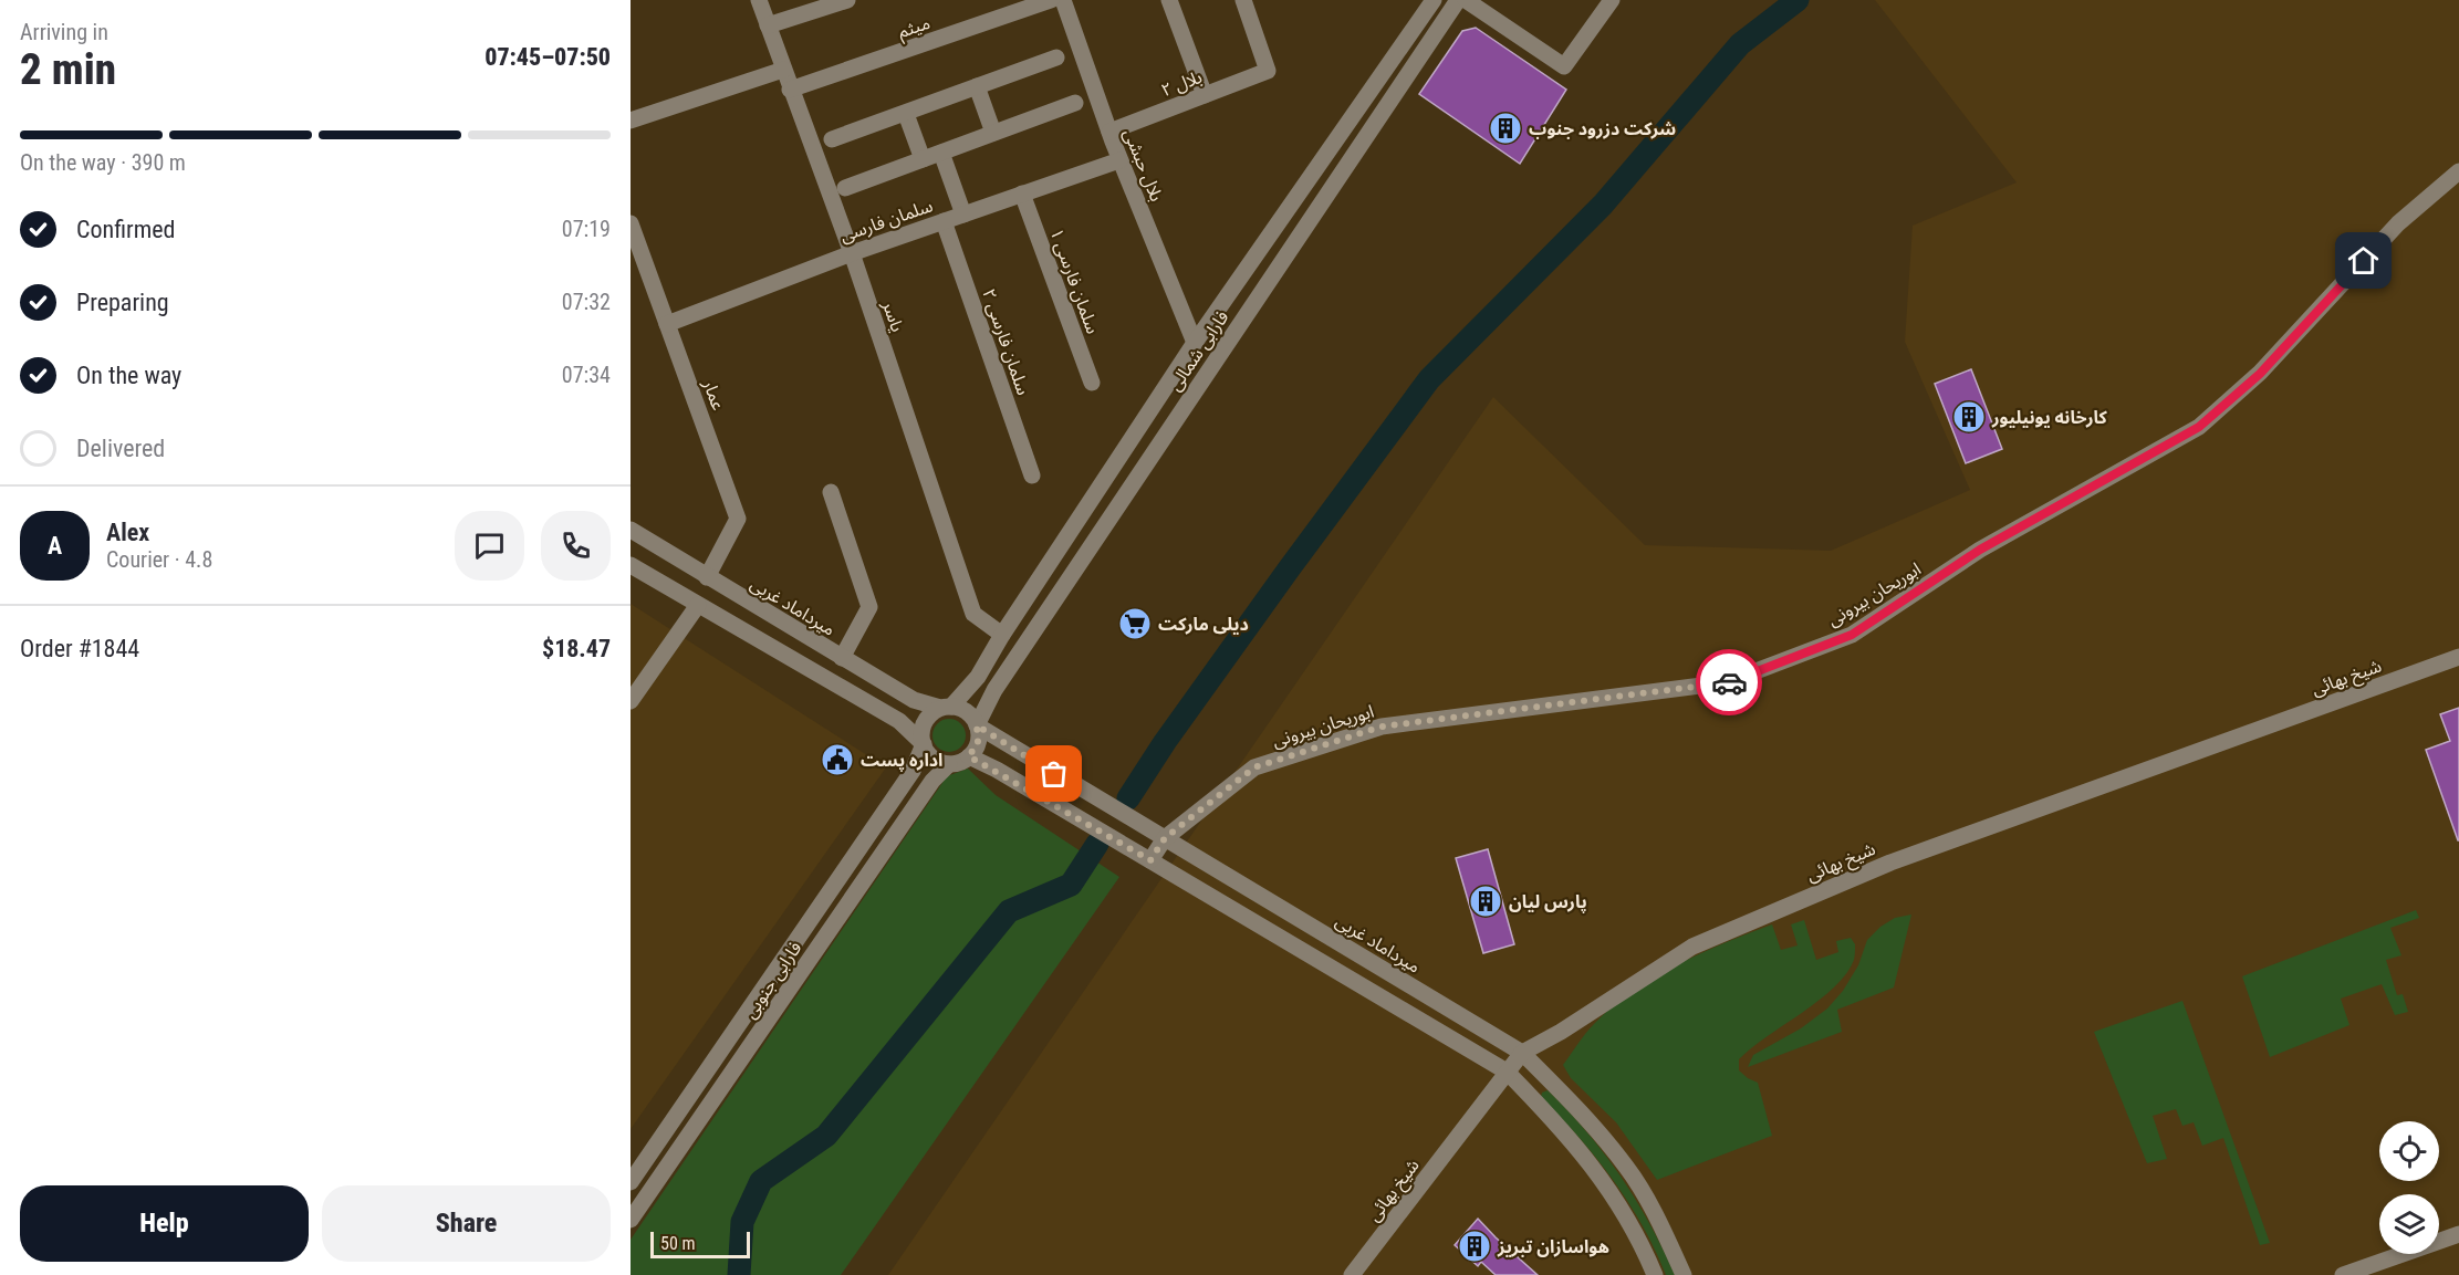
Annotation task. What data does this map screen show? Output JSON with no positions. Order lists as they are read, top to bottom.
{
  "streets": {
    "street": [
      "میثم",
      "بلال ۲",
      "بلال حبشی",
      "سلمان فارسی",
      "سلمان فارسی ۱",
      "یاسر",
      "سلمان فارسی ۲",
      "فارابی شمالی",
      "عمار",
      "ابوریحان بیرونی",
      "میرداماد غربی",
      "شیخ بهائی",
      "فارابی جنوبی"
    ]
  },
  "crossings": [
    ["میثم", "یاسر"],
    ["بلال ۲", "بلال حبشی"],
    ["بلال حبشی", "سلمان فارسی"],
    ["بلال حبشی", "فارابی شمالی"],
    ["سلمان فارسی", "سلمان فارسی ۱"],
    ["سلمان فارسی", "یاسر"],
    ["سلمان فارسی", "سلمان فارسی ۲"],
    ["سلمان فارسی", "عمار"],
    ["یاسر", "فارابی شمالی"],
    ["فارابی شمالی", "میرداماد غربی"],
    ["فارابی شمالی", "فارابی جنوبی"],
    ["عمار", "میرداماد غربی"],
    ["ابوریحان بیرونی", "میرداماد غربی"],
    ["میرداماد غربی", "شیخ بهائی"],
    ["میرداماد غربی", "فارابی جنوبی"]
  ],
  "places": {
    "building": [
      "شرکت دزرود جنوب",
      "کارخانه یونیلیور",
      "پارس لیان",
      "هواسازان تبریز"
    ],
    "supermarket": ["دیلی مارکت"],
    "public building": ["اداره پست"]
  },
  "scale_bar": "50 m",
  "page": {
    "heading": ["2 min", "Arriving in", "07:45–07:50"],
    "panel": [
      "Alex",
      "Courier · 4.8",
      "Order #1844",
      "$18.47"
    ],
    "bar": "On the way · 390 m",
    "list": [
      ["Confirmed", "07:19"],
      ["Preparing", "07:32"],
      ["On the way", "07:34"],
      "Delivered"
    ],
    "round": "A",
    "buttons": ["Help", "Share"],
    "scale": "50 m"
  }
}
